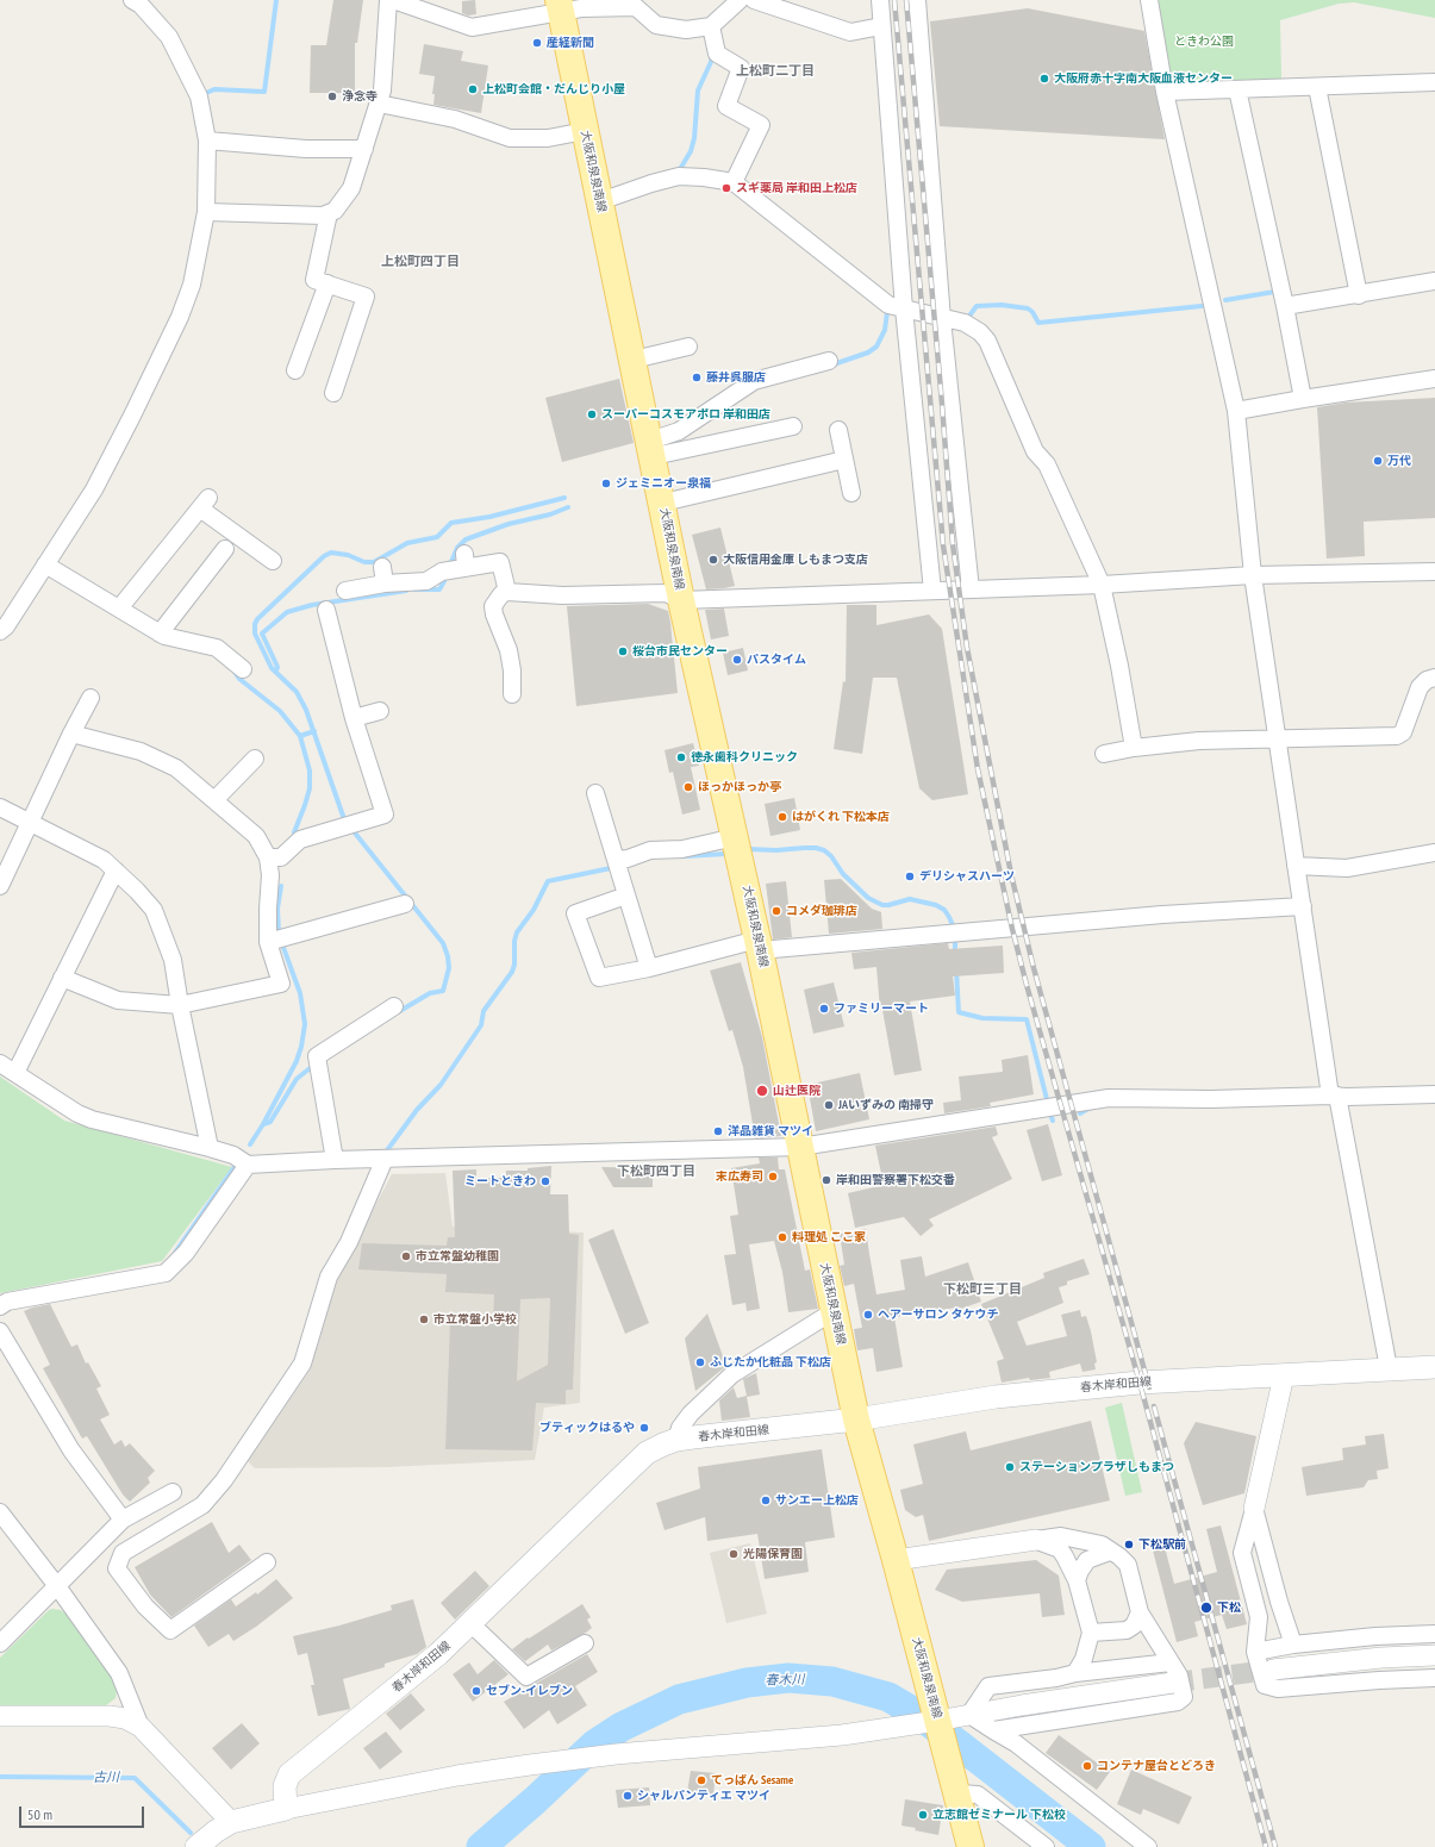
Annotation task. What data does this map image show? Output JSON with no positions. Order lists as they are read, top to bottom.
{
  "streets": {
    "main road": ["大阪和泉泉南線", "春木岸和田線"]
  },
  "crossings": [
    ["大阪和泉泉南線", "春木岸和田線"]
  ],
  "districts": [
    "上松町二丁目",
    "上松町四丁目",
    "下松町四丁目",
    "下松町三丁目"
  ],
  "water": ["春木川", "古川"],
  "parks": ["ときわ公園"],
  "places": [
    "産経新聞",
    "大阪府赤十字南大阪血液センター",
    "上松町会館・だんじり小屋",
    "浄念寺",
    "スギ薬局 岸和田上松店",
    "藤井呉服店",
    "スーパーコスモアポロ 岸和田店",
    "万代",
    "ジェミニオー泉福",
    "大阪信用金庫 しもまつ支店",
    "桜台市民センター",
    "パスタイム",
    "徳永歯科クリニック",
    "ほっかほっか亭",
    "はがくれ 下松本店",
    "デリシャスハーツ",
    "コメダ珈琲店",
    "ファミリーマート",
    "山辻医院",
    "JAいずみの 南掃守",
    "洋品雑貨 マツイ",
    "末広寿司",
    "岸和田警察署下松交番",
    "ミートときわ",
    "料理処 ここ家",
    "市立常盤幼稚園",
    "ヘアーサロン タケウチ",
    "市立常盤小学校",
    "ふじたか化粧品 下松店",
    "ブティックはるや",
    "ステーションプラザしもまつ",
    "サンエー上松店",
    "下松駅前",
    "光陽保育園",
    "下松",
    "セブン-イレブン",
    "コンテナ屋台とどろき",
    "てっぱん Sesame",
    "シャルパンティエ マツイ",
    "立志館ゼミナール 下松校"
  ],
  "scale_bar": "50 m"
}
